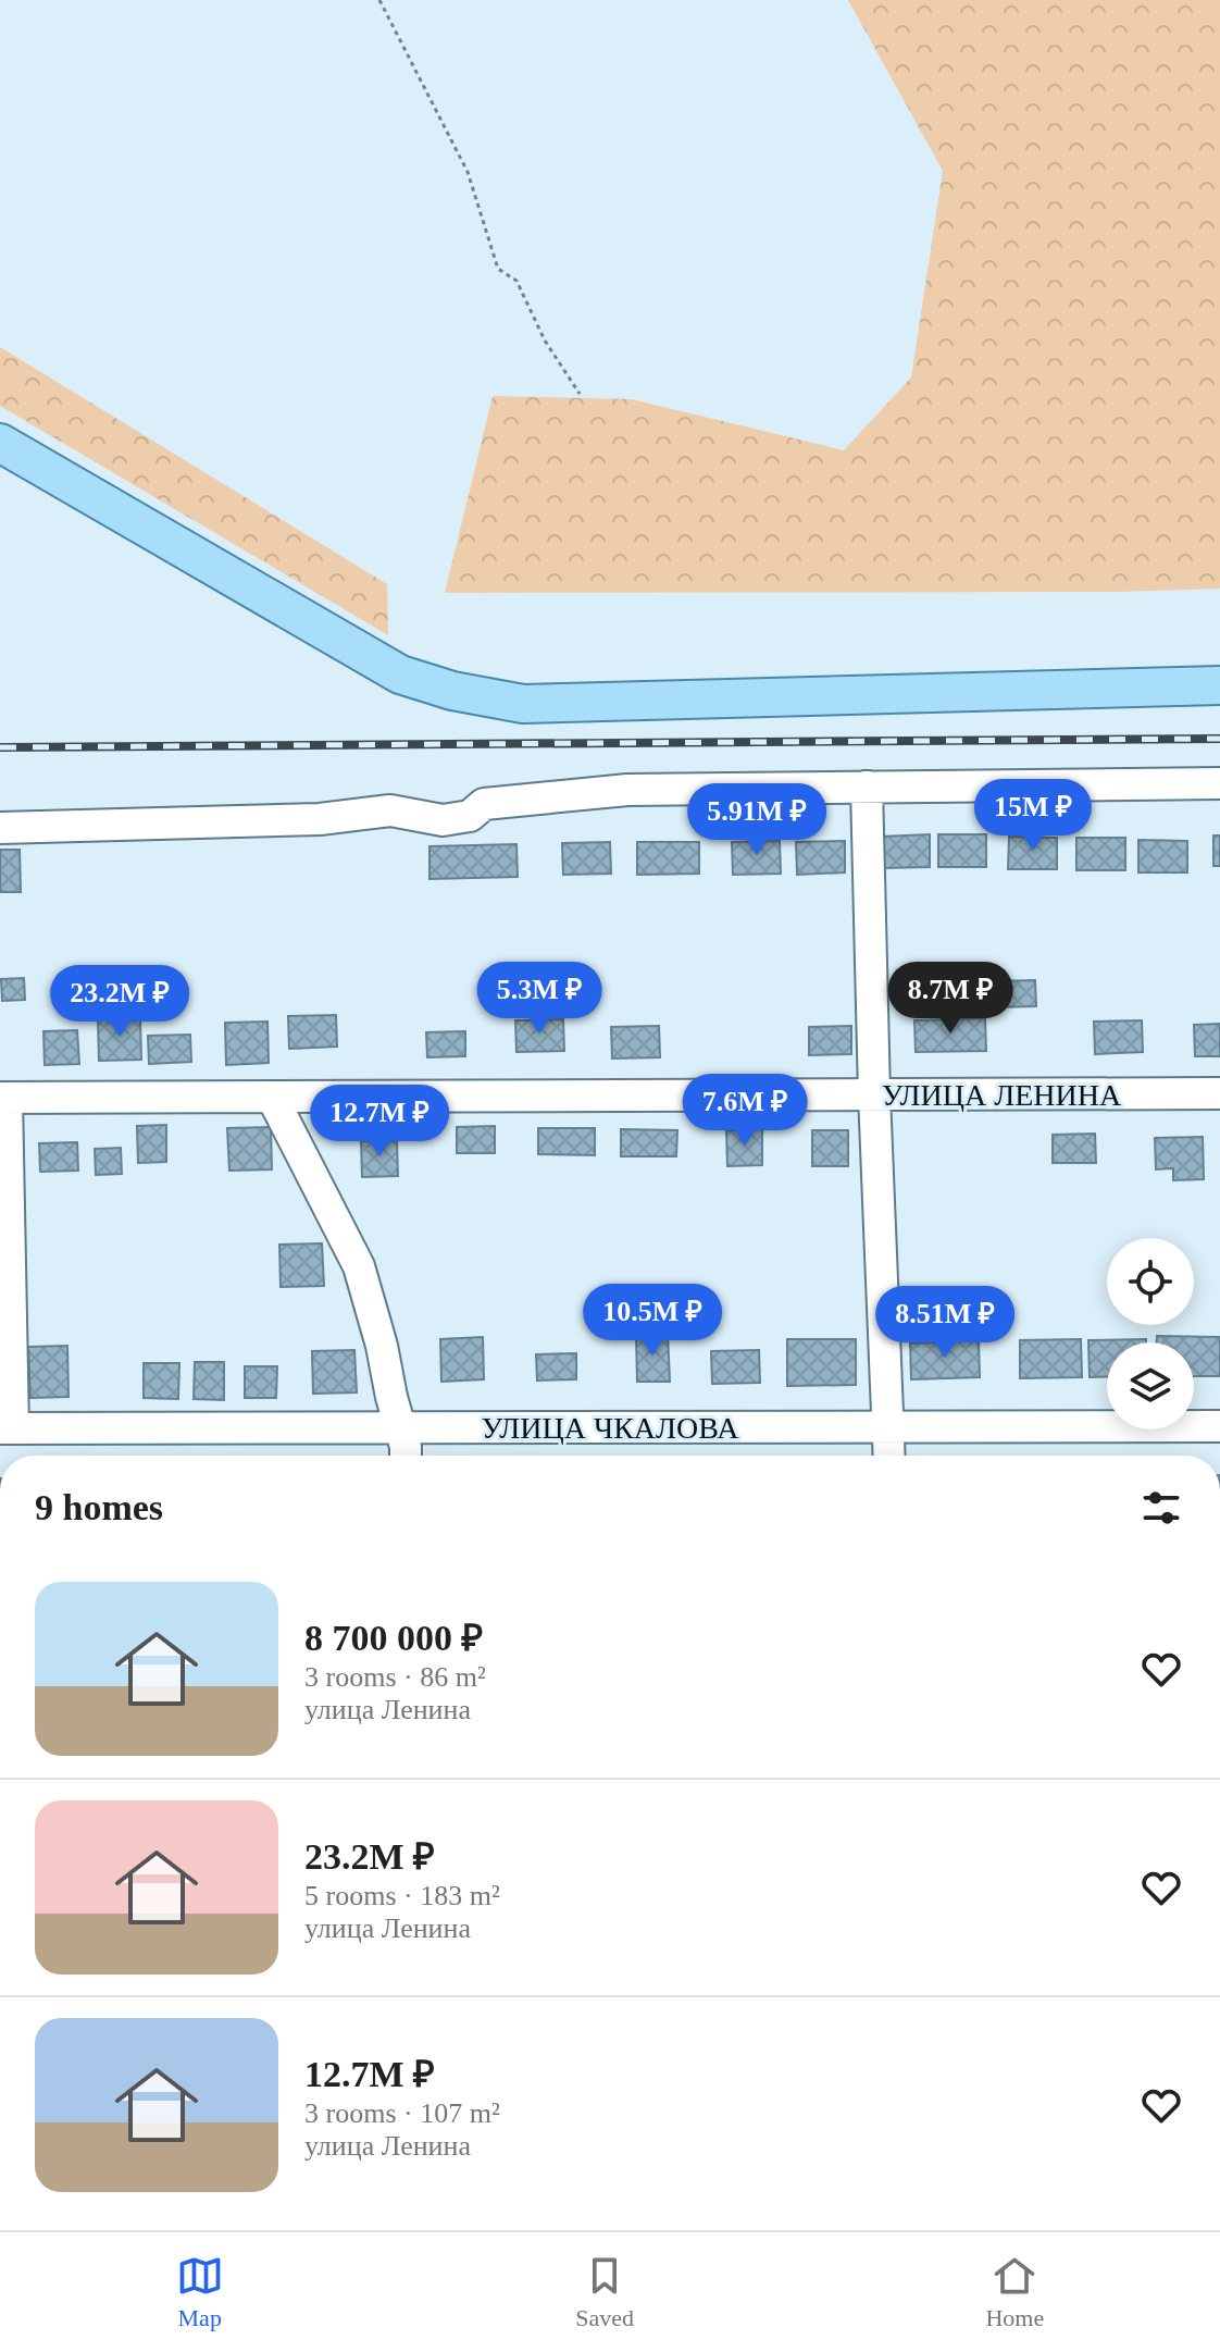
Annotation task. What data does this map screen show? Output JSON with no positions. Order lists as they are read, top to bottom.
{
  "streets": {
    "street": ["УЛИЦА ЛЕНИНА", "УЛИЦА ЧКАЛОВА"]
  },
  "page": {
    "price": [
      "15M ₽",
      "5.91M ₽",
      "5.3M ₽",
      "8.7M ₽",
      "23.2M ₽",
      "7.6M ₽",
      "12.7M ₽",
      "10.5M ₽",
      "8.51M ₽"
    ],
    "heading": "9 homes",
    "list": [
      {
        "name": "8 700 000 ₽",
        "note": "3 rooms · 86 m² · улица Ленина"
      },
      {
        "name": "23.2M ₽",
        "note": "5 rooms · 183 m² · улица Ленина"
      },
      {
        "name": "12.7M ₽",
        "note": "3 rooms · 107 m² · улица Ленина"
      }
    ],
    "tabs": ["Map", "Saved", "Home"]
  }
}
